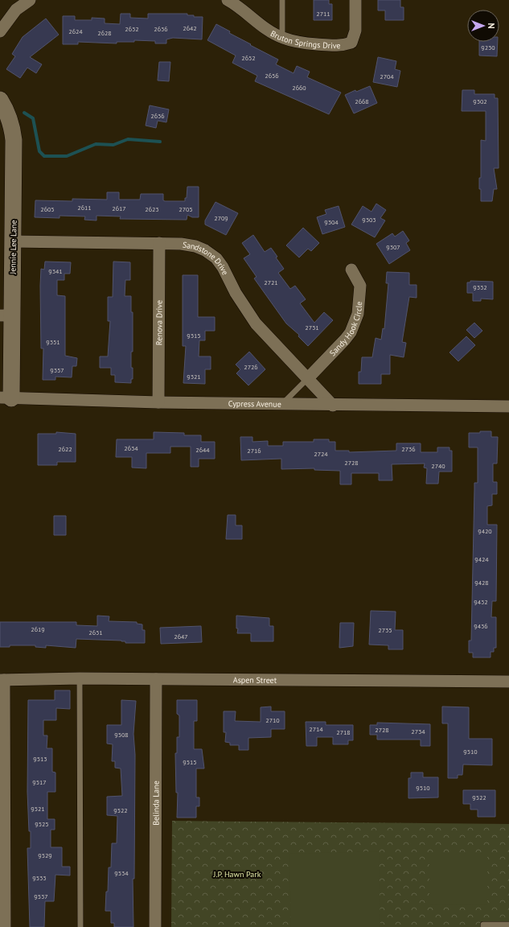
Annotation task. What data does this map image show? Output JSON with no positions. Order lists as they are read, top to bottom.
{
  "streets": {
    "street": [
      "Bruton Springs Drive",
      "Jennie Lee Lane",
      "Sandstone Drive",
      "Renova Drive",
      "Sandy Hook Circle",
      "Cypress Avenue",
      "Aspen Street",
      "Belinda Lane"
    ]
  },
  "crossings": [
    ["Jennie Lee Lane", "Sandstone Drive"],
    ["Jennie Lee Lane", "Cypress Avenue"],
    ["Sandstone Drive", "Renova Drive"],
    ["Sandstone Drive", "Sandy Hook Circle"],
    ["Sandstone Drive", "Cypress Avenue"],
    ["Renova Drive", "Cypress Avenue"],
    ["Aspen Street", "Belinda Lane"]
  ],
  "parks": ["J.P. Hawn Park"],
  "house_numbers": [
    "2711",
    "2642",
    "2632",
    "2636",
    "2624",
    "2628",
    "9230",
    "2652",
    "2656",
    "2704",
    "2660",
    "2668",
    "9302",
    "2636",
    "2611",
    "2617",
    "2605",
    "2623",
    "2705",
    "2709",
    "9303",
    "9304",
    "9307",
    "9341",
    "2721",
    "9332",
    "2731",
    "9315",
    "9351",
    "2726",
    "9357",
    "9321",
    "2634",
    "2622",
    "2736",
    "2644",
    "2716",
    "2724",
    "2728",
    "2740",
    "9420",
    "9424",
    "9428",
    "9432",
    "9436",
    "2619",
    "2735",
    "2631",
    "2647",
    "2710",
    "2714",
    "2728",
    "2734",
    "2718",
    "9508",
    "9510",
    "9513",
    "9515",
    "9517",
    "9510",
    "9522",
    "9521",
    "9522",
    "9525",
    "9529",
    "9534",
    "9533",
    "9537"
  ],
  "north": "right"
}
